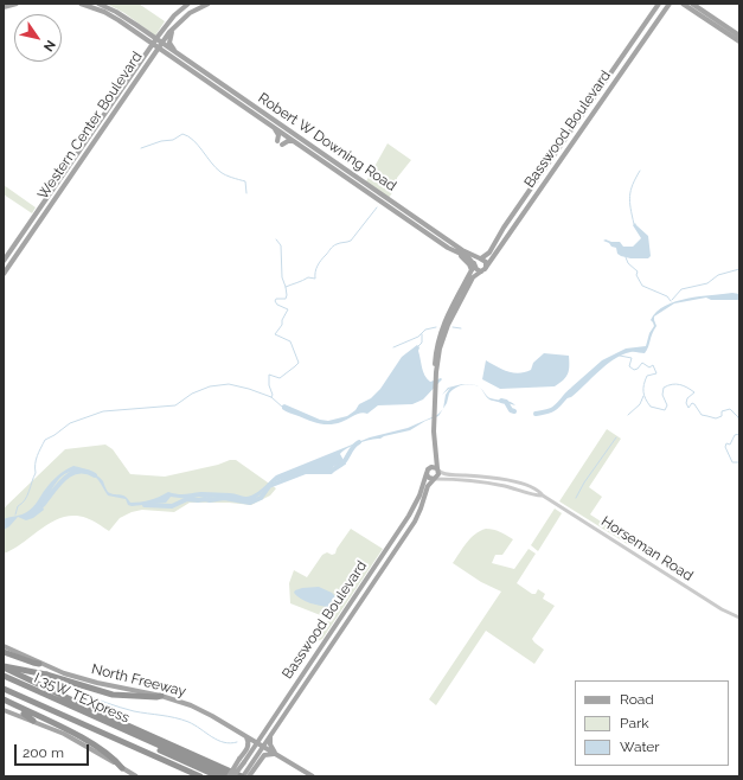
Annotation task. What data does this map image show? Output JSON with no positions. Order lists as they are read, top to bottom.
{
  "streets": {
    "highway": ["I 35W TEXpress"],
    "main road": [
      "Western Center Boulevard",
      "Basswood Boulevard",
      "Robert W Downing Road",
      "North Freeway"
    ],
    "street": ["Horseman Road"]
  },
  "crossings": [
    ["Western Center Boulevard", "Robert W Downing Road"],
    ["Basswood Boulevard", "Robert W Downing Road"],
    ["Basswood Boulevard", "Horseman Road"],
    ["Basswood Boulevard", "North Freeway"]
  ],
  "legend": ["Road", "Park", "Water"],
  "scale_bar": "200 m",
  "north": "bottom right"
}
